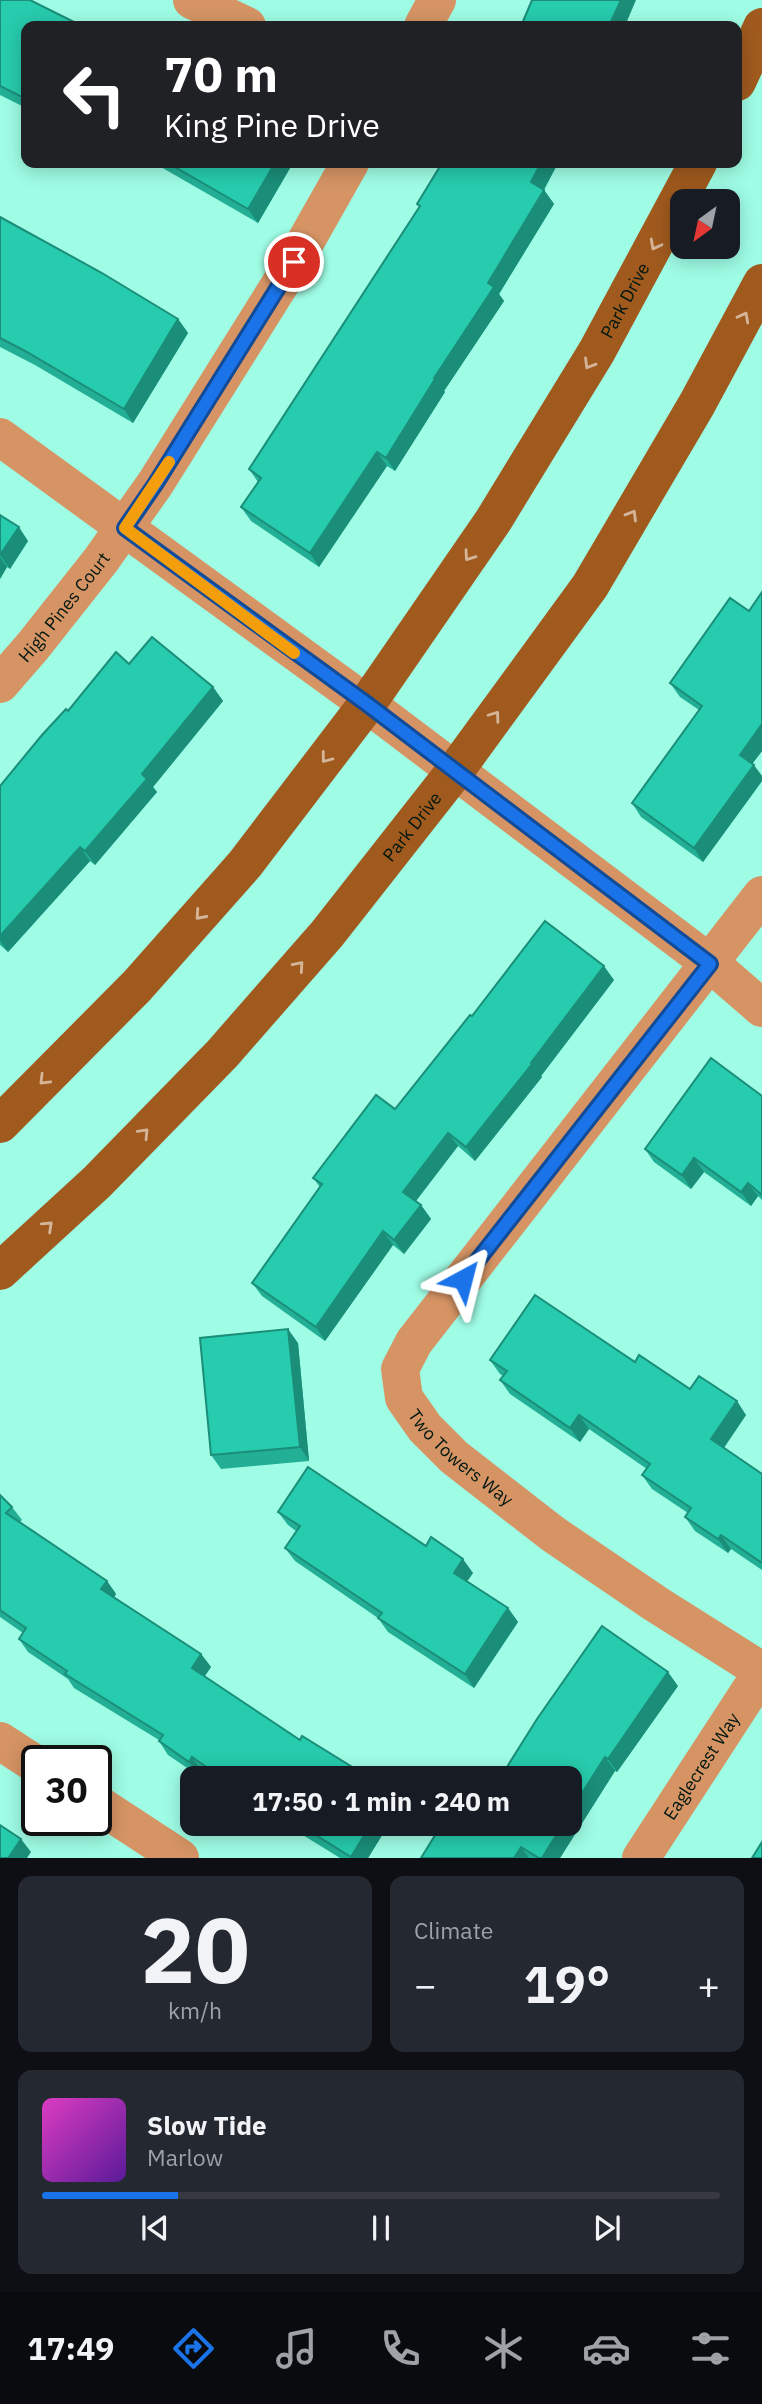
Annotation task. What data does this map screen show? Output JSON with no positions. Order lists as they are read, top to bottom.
{
  "streets": {
    "main road": ["Park Drive"],
    "street": ["High Pines Court", "Two Towers Way", "Eaglecrest Way"]
  },
  "crossings": [
    ["Two Towers Way", "Eaglecrest Way"]
  ],
  "north": "bottom left",
  "page": {
    "turn": ["70 m", "King Pine Drive"],
    "limit": "30",
    "trip": "17:50 · 1 min · 240 m",
    "tile": [
      ["20", "km/h"],
      "Climate"
    ],
    "heat": ["−", "19°", "+"],
    "song": ["Slow Tide", "Marlow"],
    "tabs": "17:49"
  }
}
